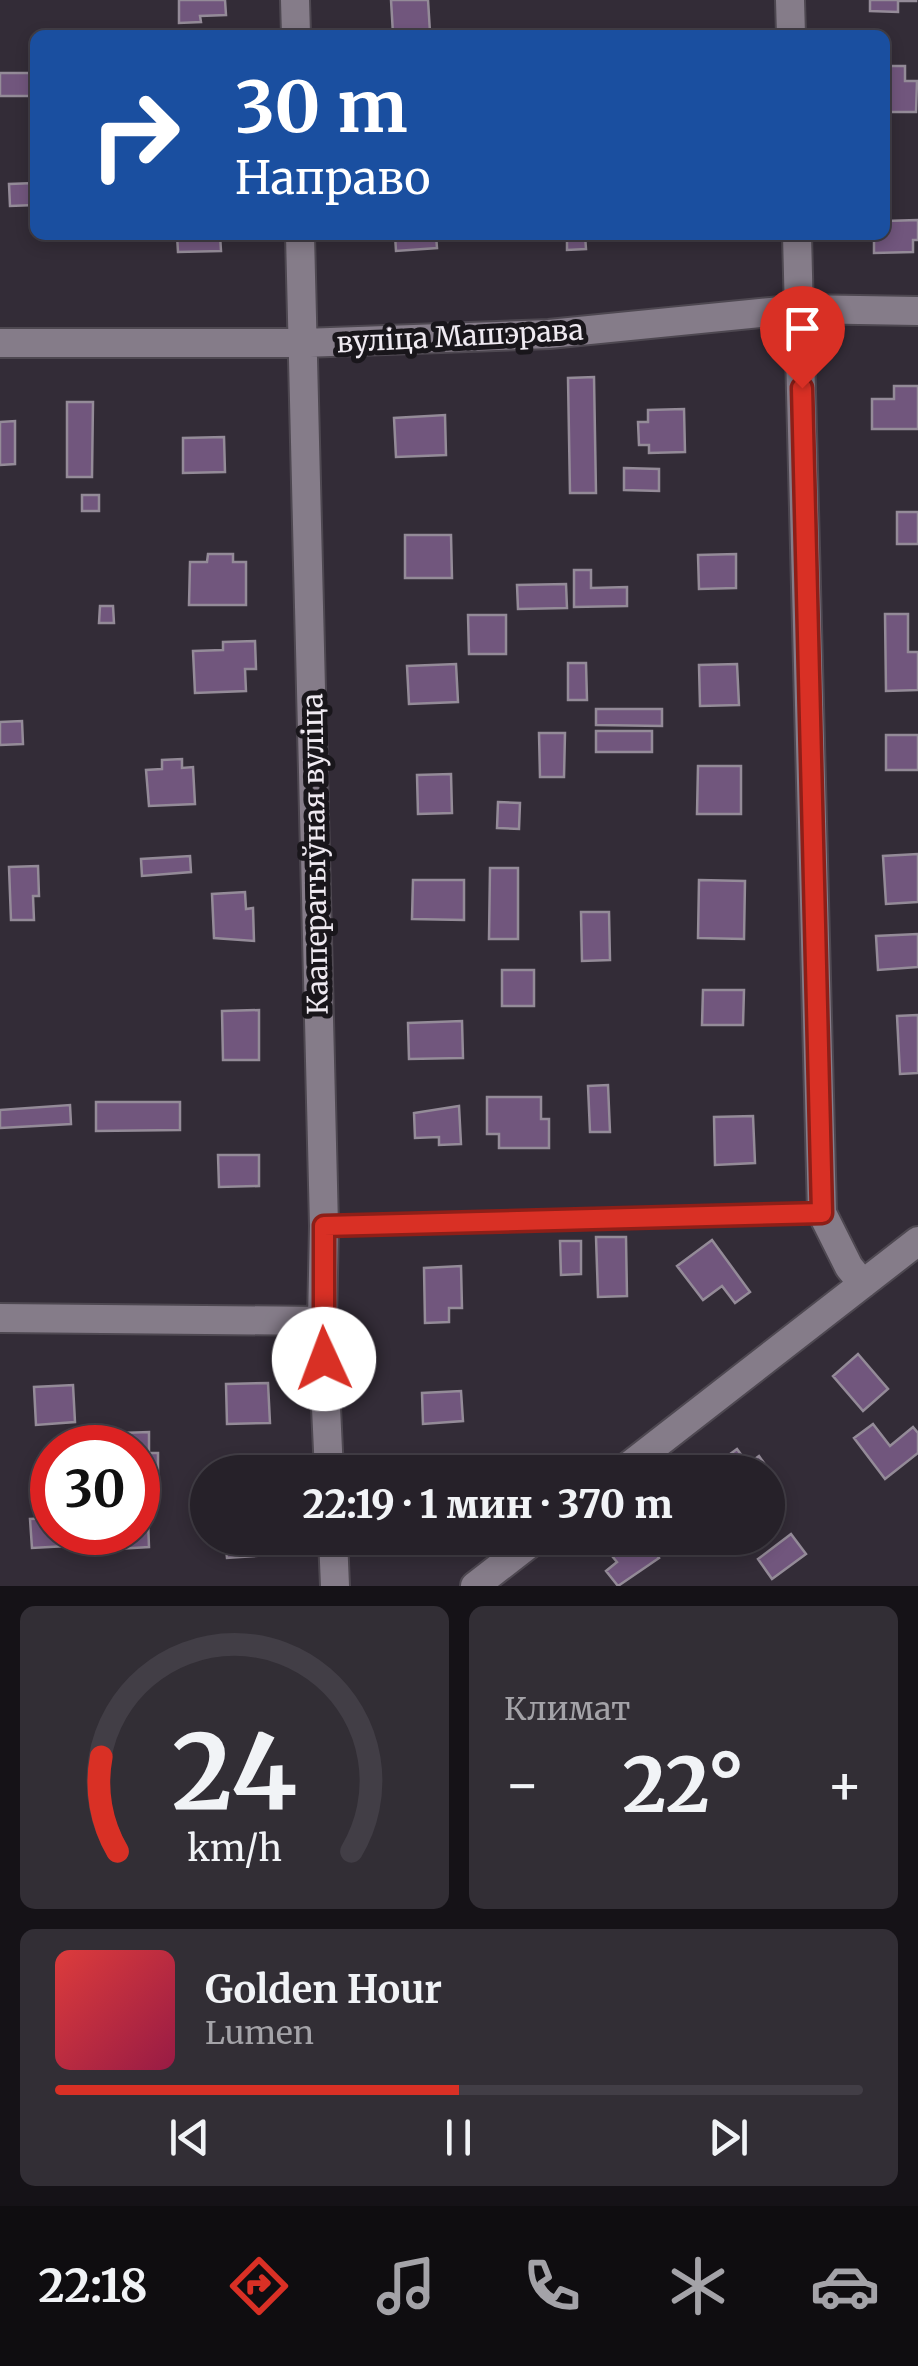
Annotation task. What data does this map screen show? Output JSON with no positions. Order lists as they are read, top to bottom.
{
  "streets": {
    "street": ["вуліца Машэрава", "Кааператыўная вуліца"]
  },
  "crossings": [
    ["вуліца Машэрава", "Кааператыўная вуліца"]
  ],
  "page": {
    "turn": ["30 m", "Направо"],
    "limit": "30",
    "trip": "22:19 · 1 мин · 370 m",
    "tile": "Климат",
    "heat": ["−", "22°", "+"],
    "song": ["Golden Hour", "Lumen"],
    "tabs": "22:18",
    "gauge": ["24", "km/h"]
  }
}
